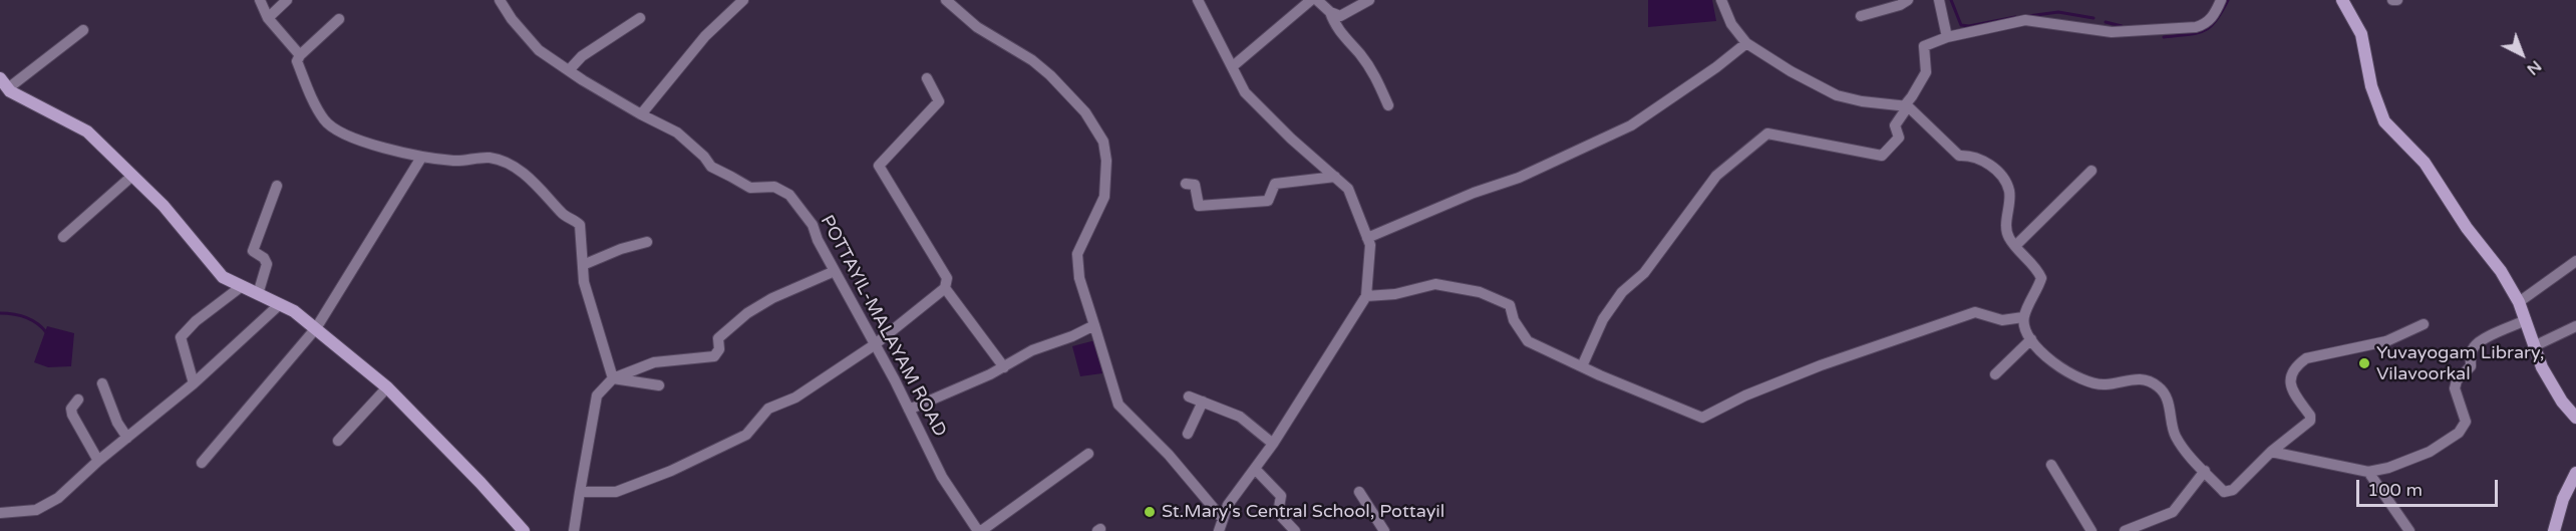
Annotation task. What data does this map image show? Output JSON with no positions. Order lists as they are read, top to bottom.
{
  "streets": {
    "street": ["POTTAYIL-MALAYAM ROAD"]
  },
  "places": ["Yuvayogam Library, Vilavoorkal", "St.Mary's Central School, Pottayil"],
  "scale_bar": "100 m",
  "north": "bottom right"
}
